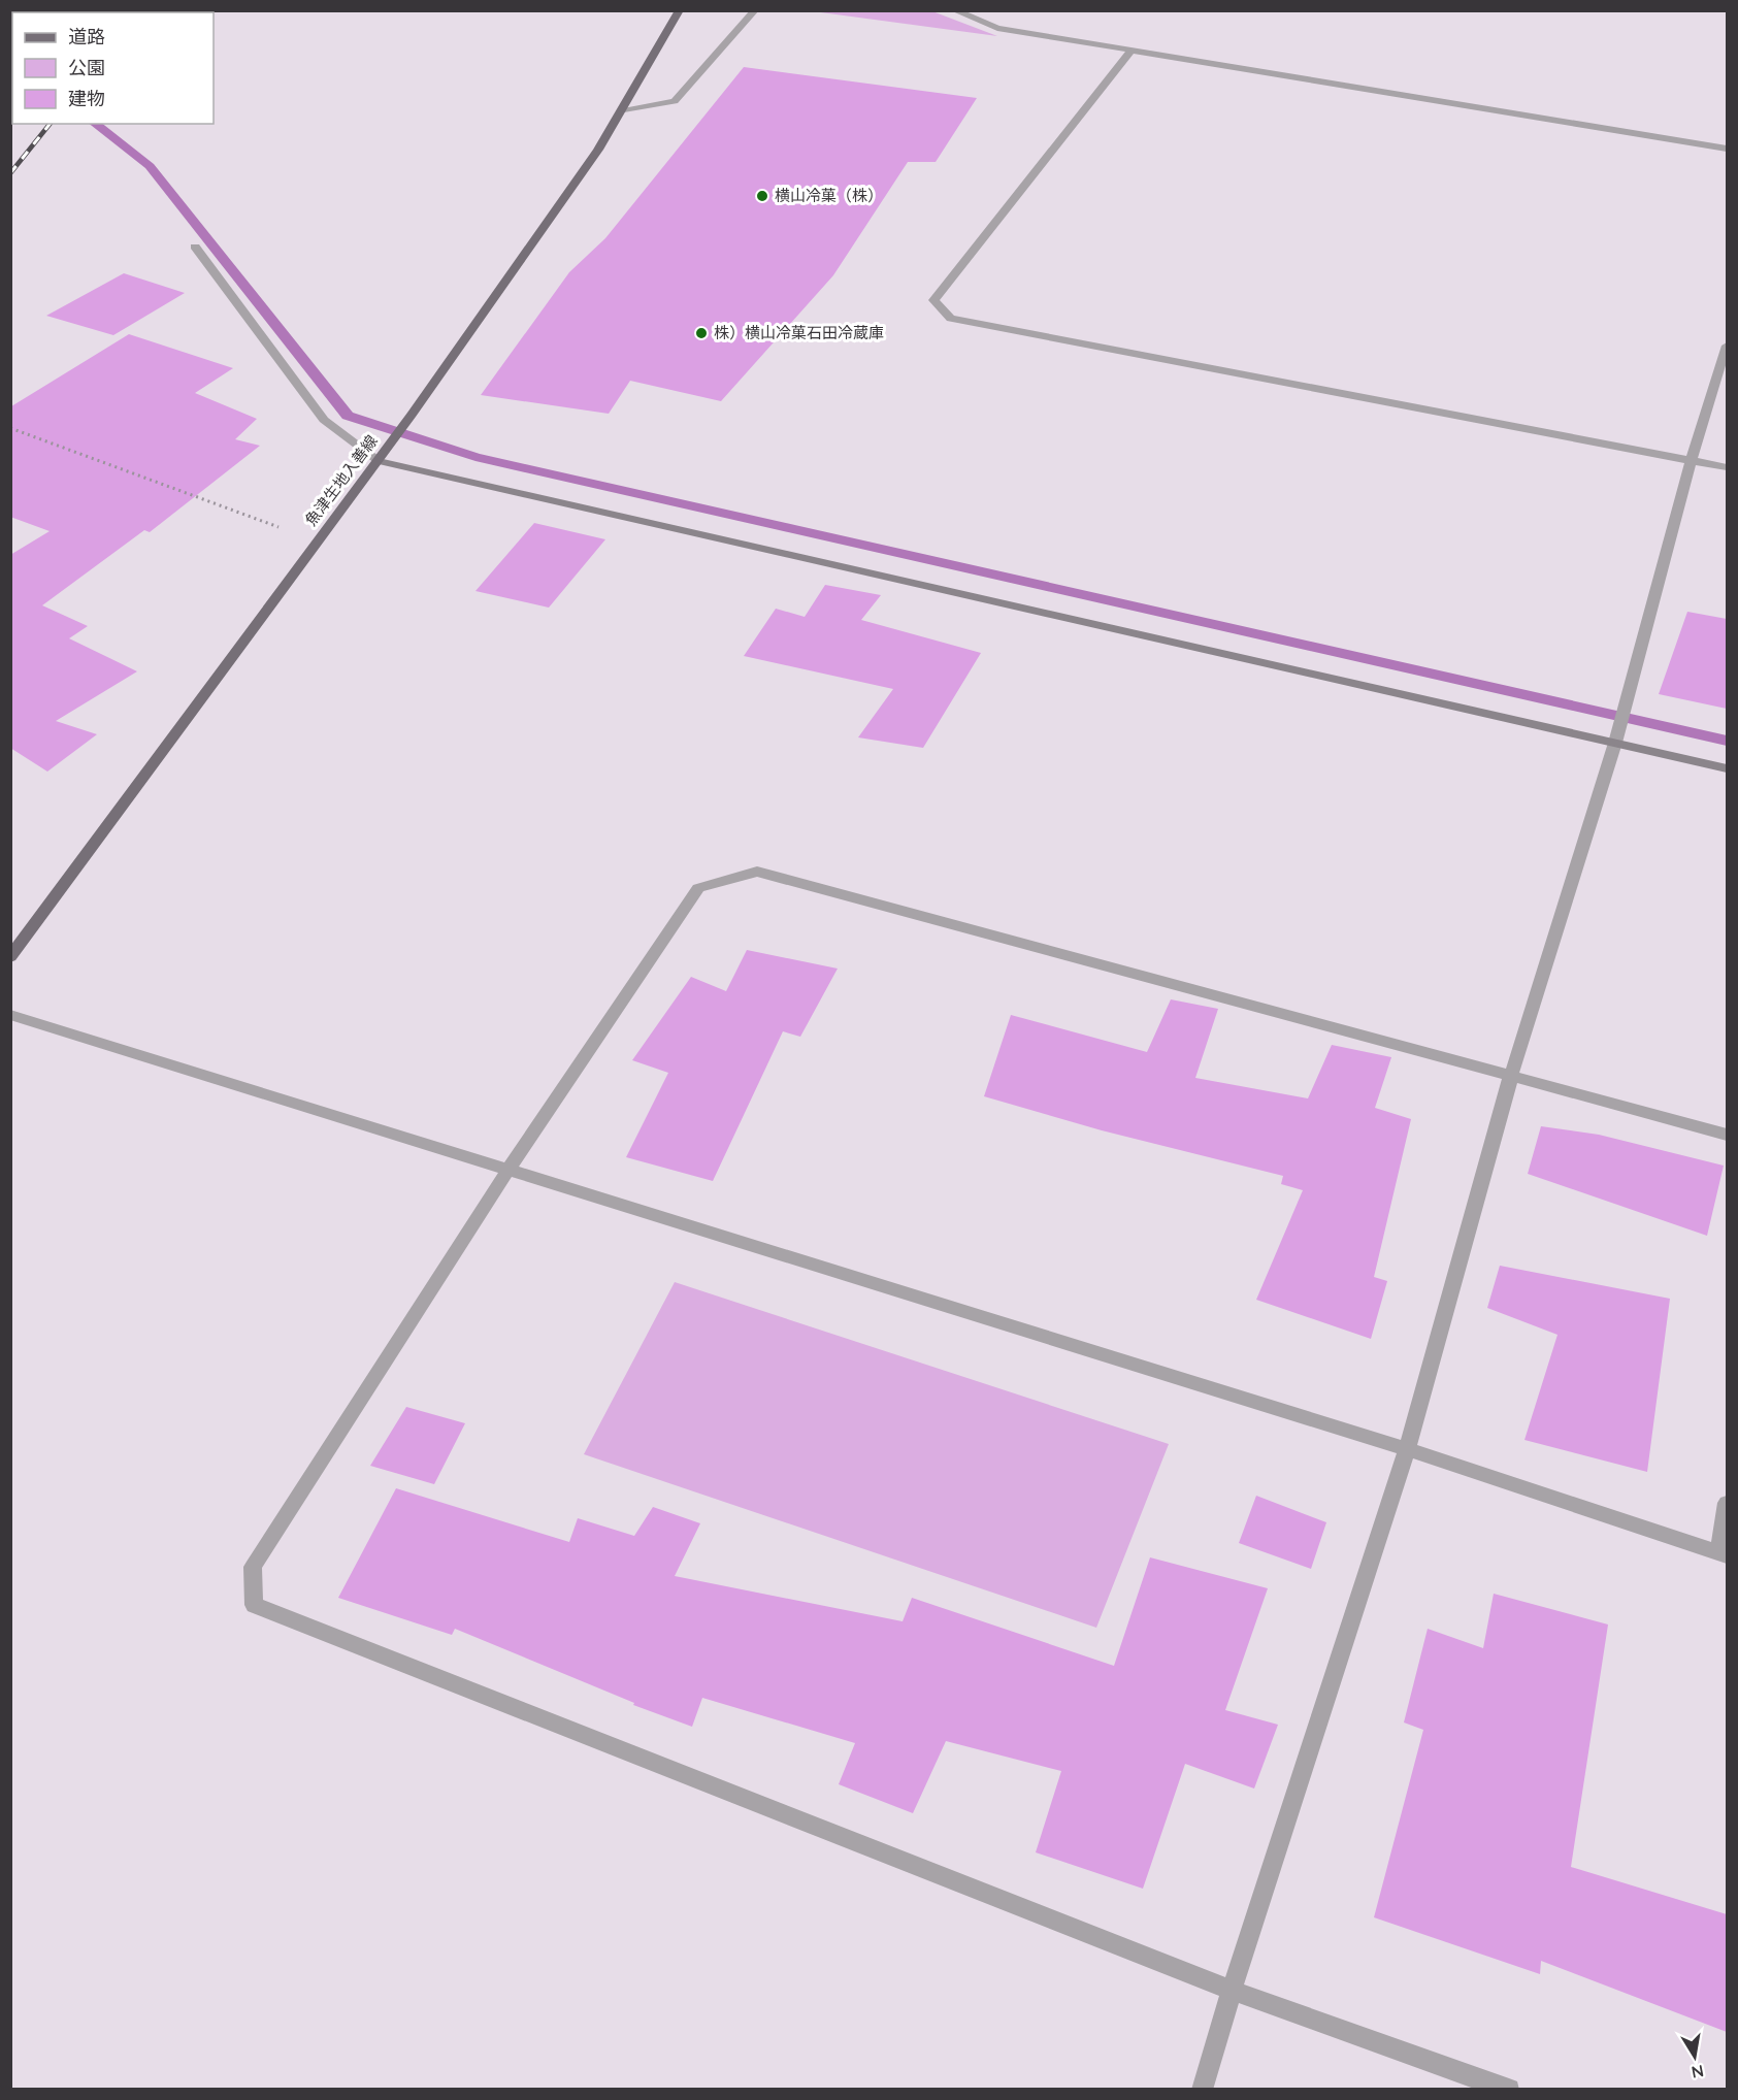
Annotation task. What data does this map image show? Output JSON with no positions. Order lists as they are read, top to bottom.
{
  "streets": {
    "main road": ["魚津生地入善線"]
  },
  "places": ["横山冷菓（株）", "株）横山冷菓石田冷蔵庫"],
  "legend": ["道路", "公園", "建物"],
  "north": "bottom"
}
